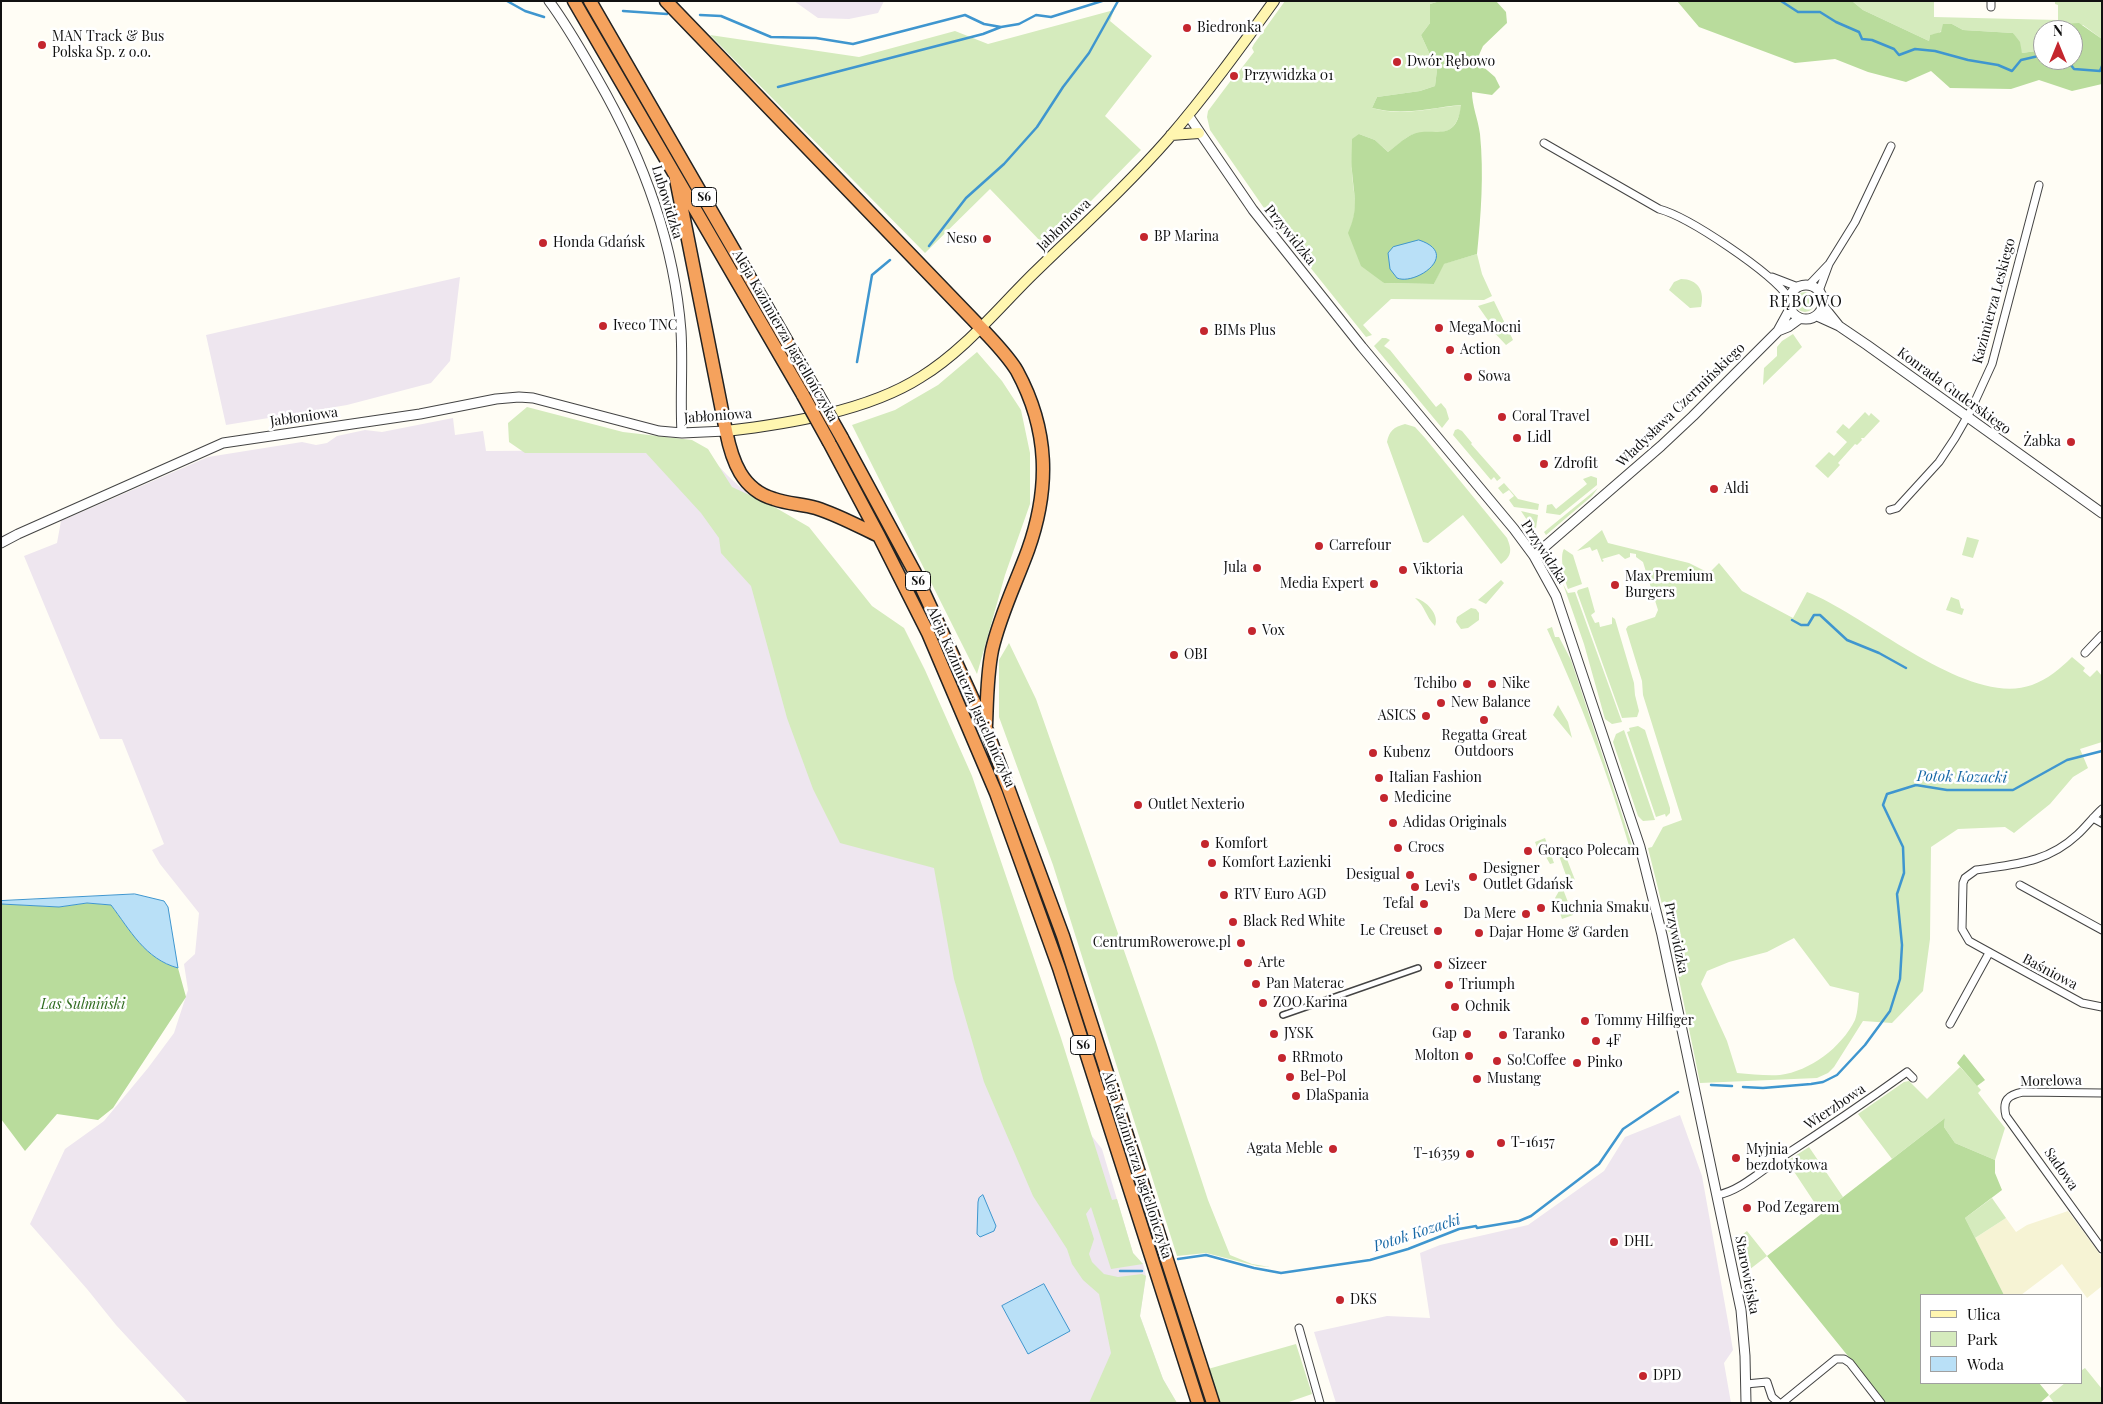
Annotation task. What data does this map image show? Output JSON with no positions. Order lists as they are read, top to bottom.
{
  "streets": {
    "highway": ["S6", "Aleja Kazimierza Jagiellończyka"],
    "main road": ["Jabłoniowa"],
    "street": [
      "Lubowidzka",
      "Przywidzka",
      "Kazimierza Leskiego",
      "Konrada Guderskiego",
      "Władysława Czermińskiego",
      "Baśniowa",
      "Morelowa",
      "Wierzbowa",
      "Sadowa",
      "Starowiejska"
    ]
  },
  "crossings": [
    ["Lubowidzka", "Jabłoniowa"],
    ["Jabłoniowa", "Przywidzka"],
    ["Przywidzka", "Władysława Czermińskiego"],
    ["Przywidzka", "Starowiejska"],
    ["Kazimierza Leskiego", "Konrada Guderskiego"],
    ["Konrada Guderskiego", "Władysława Czermińskiego"],
    ["Morelowa", "Sadowa"],
    ["Wierzbowa", "Starowiejska"]
  ],
  "districts": ["RĘBOWO"],
  "water": ["Potok Kozacki"],
  "parks": ["Las Sulmiński"],
  "places": [
    "Biedronka",
    "MAN Track & Bus Polska Sp. z o.o.",
    "Dwór Rębowo",
    "Przywidzka 01",
    "BP Marina",
    "Neso",
    "Honda Gdańsk",
    "Iveco TNC",
    "MegaMocni",
    "BIMs Plus",
    "Action",
    "Sowa",
    "Coral Travel",
    "Lidl",
    "Żabka",
    "Zdrofit",
    "Aldi",
    "Carrefour",
    "Jula",
    "Viktoria",
    "Media Expert",
    "Max Premium Burgers",
    "Vox",
    "OBI",
    "Tchibo",
    "Nike",
    "New Balance",
    "ASICS",
    "Regatta Great Outdoors",
    "Kubenz",
    "Italian Fashion",
    "Medicine",
    "Outlet Nexterio",
    "Adidas Originals",
    "Komfort",
    "Crocs",
    "Gorąco Polecam",
    "Komfort Łazienki",
    "Desigual",
    "Designer Outlet Gdańsk",
    "Levi's",
    "RTV Euro AGD",
    "Tefal",
    "Kuchnia Smaku",
    "Da Mere",
    "Black Red White",
    "Le Creuset",
    "Dajar Home & Garden",
    "CentrumRowerowe.pl",
    "Arte",
    "Sizeer",
    "Pan Materac",
    "Triumph",
    "ZOO Karina",
    "Ochnik",
    "Tommy Hilfiger",
    "JYSK",
    "Gap",
    "Taranko",
    "4F",
    "Molton",
    "RRmoto",
    "So!Coffee",
    "Pinko",
    "Bel-Pol",
    "Mustang",
    "DlaSpania",
    "T-16157",
    "Agata Meble",
    "T-16359",
    "Myjnia bezdotykowa",
    "Pod Zegarem",
    "DHL",
    "DKS",
    "DPD"
  ],
  "legend": ["Ulica", "Park", "Woda"],
  "north": "top"
}
